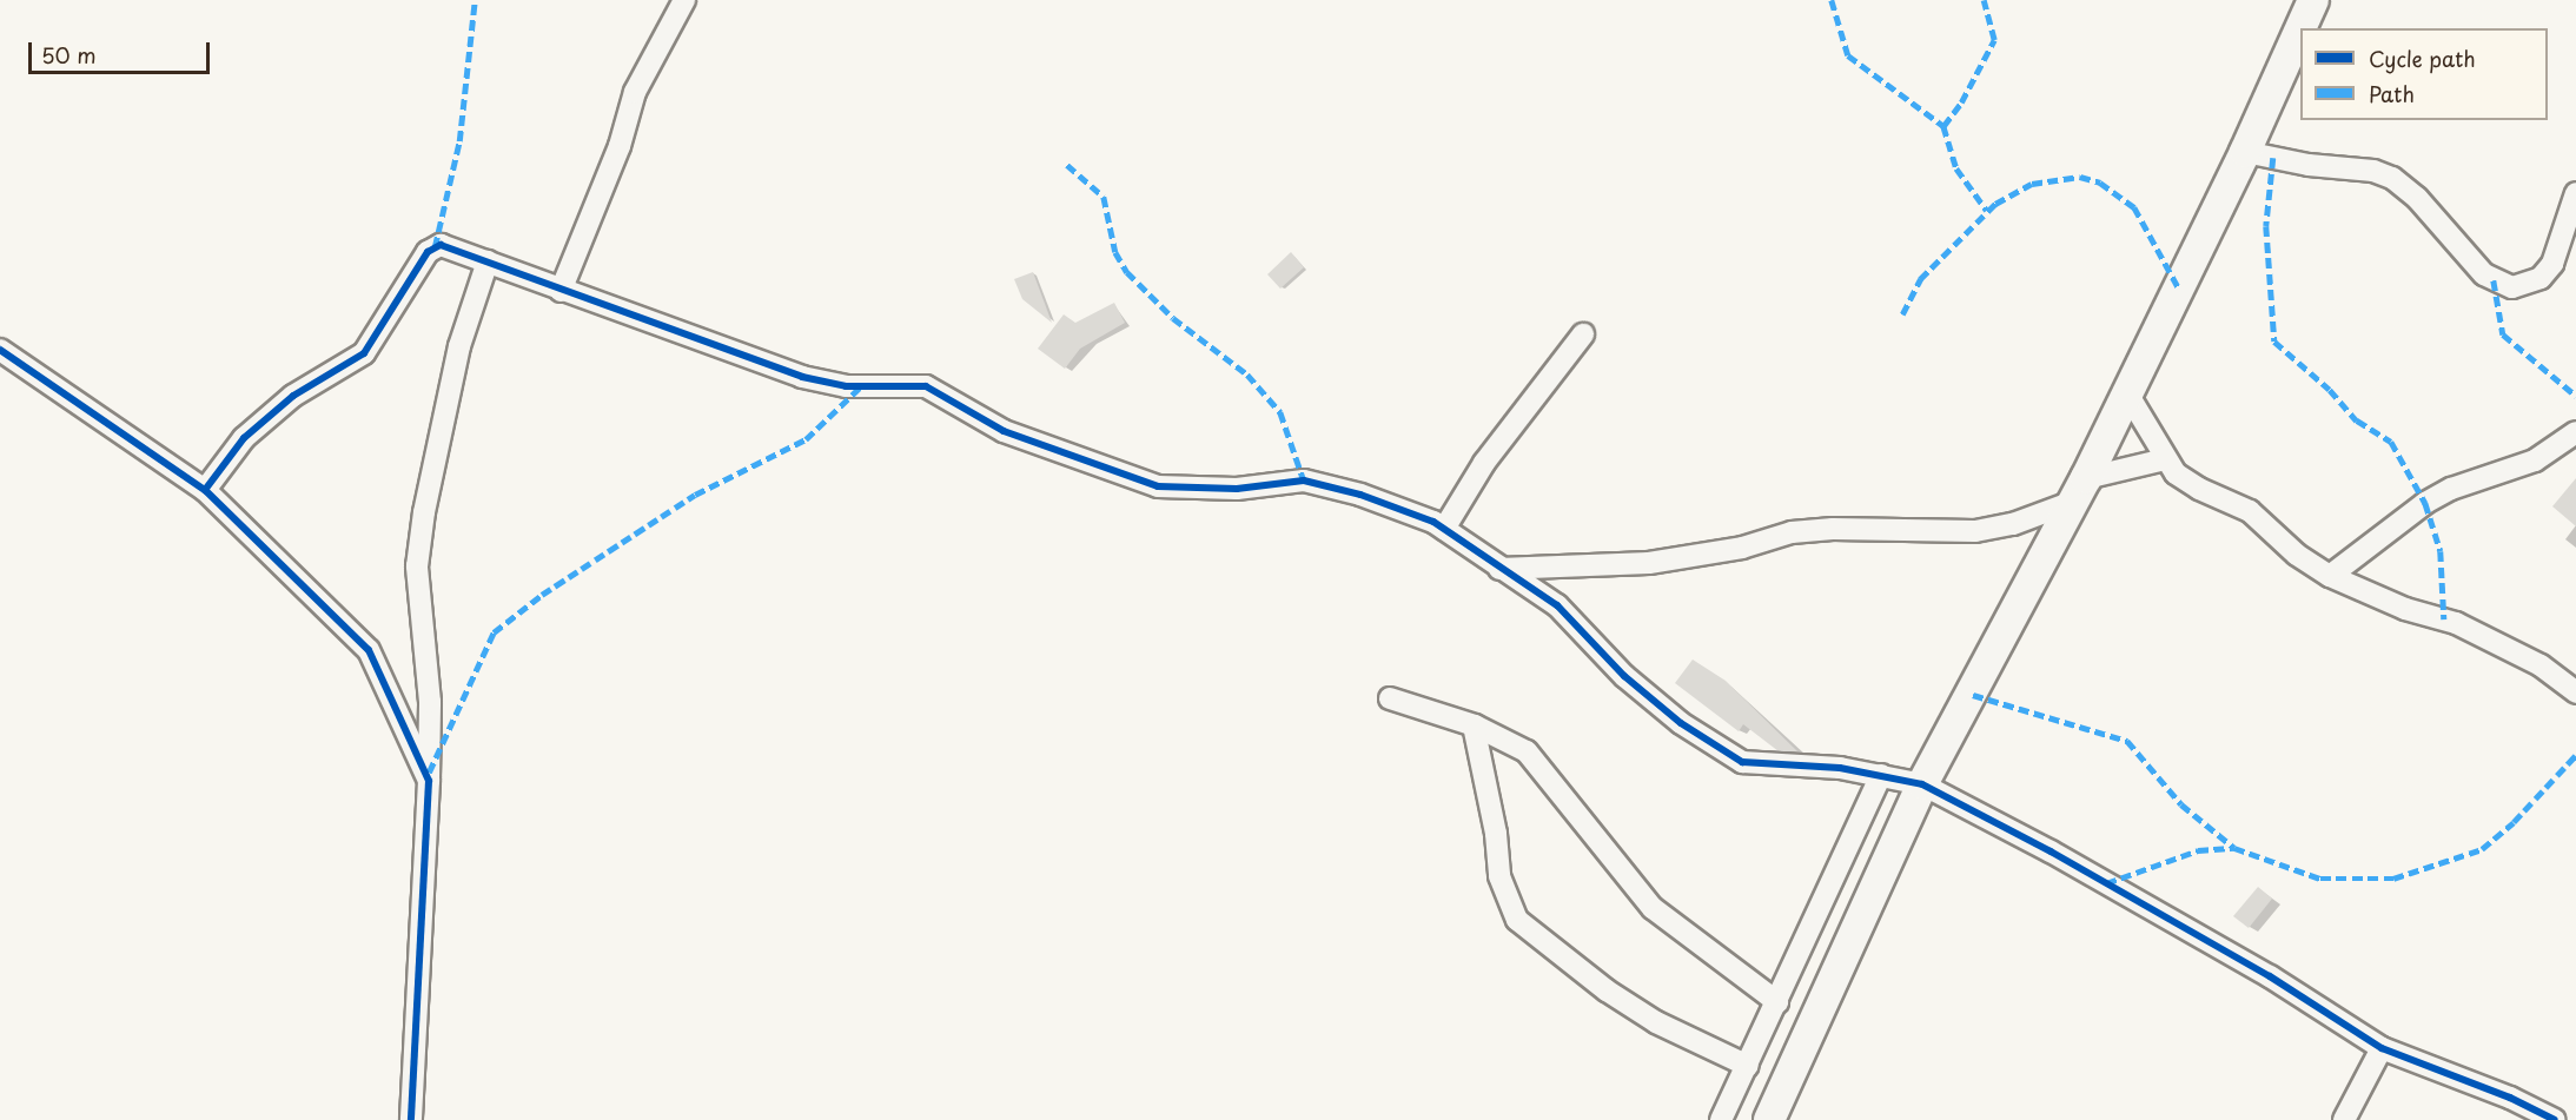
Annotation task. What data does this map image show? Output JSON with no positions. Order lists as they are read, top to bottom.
{
  "legend": ["Cycle path", "Path"],
  "scale_bar": "50 m"
}
